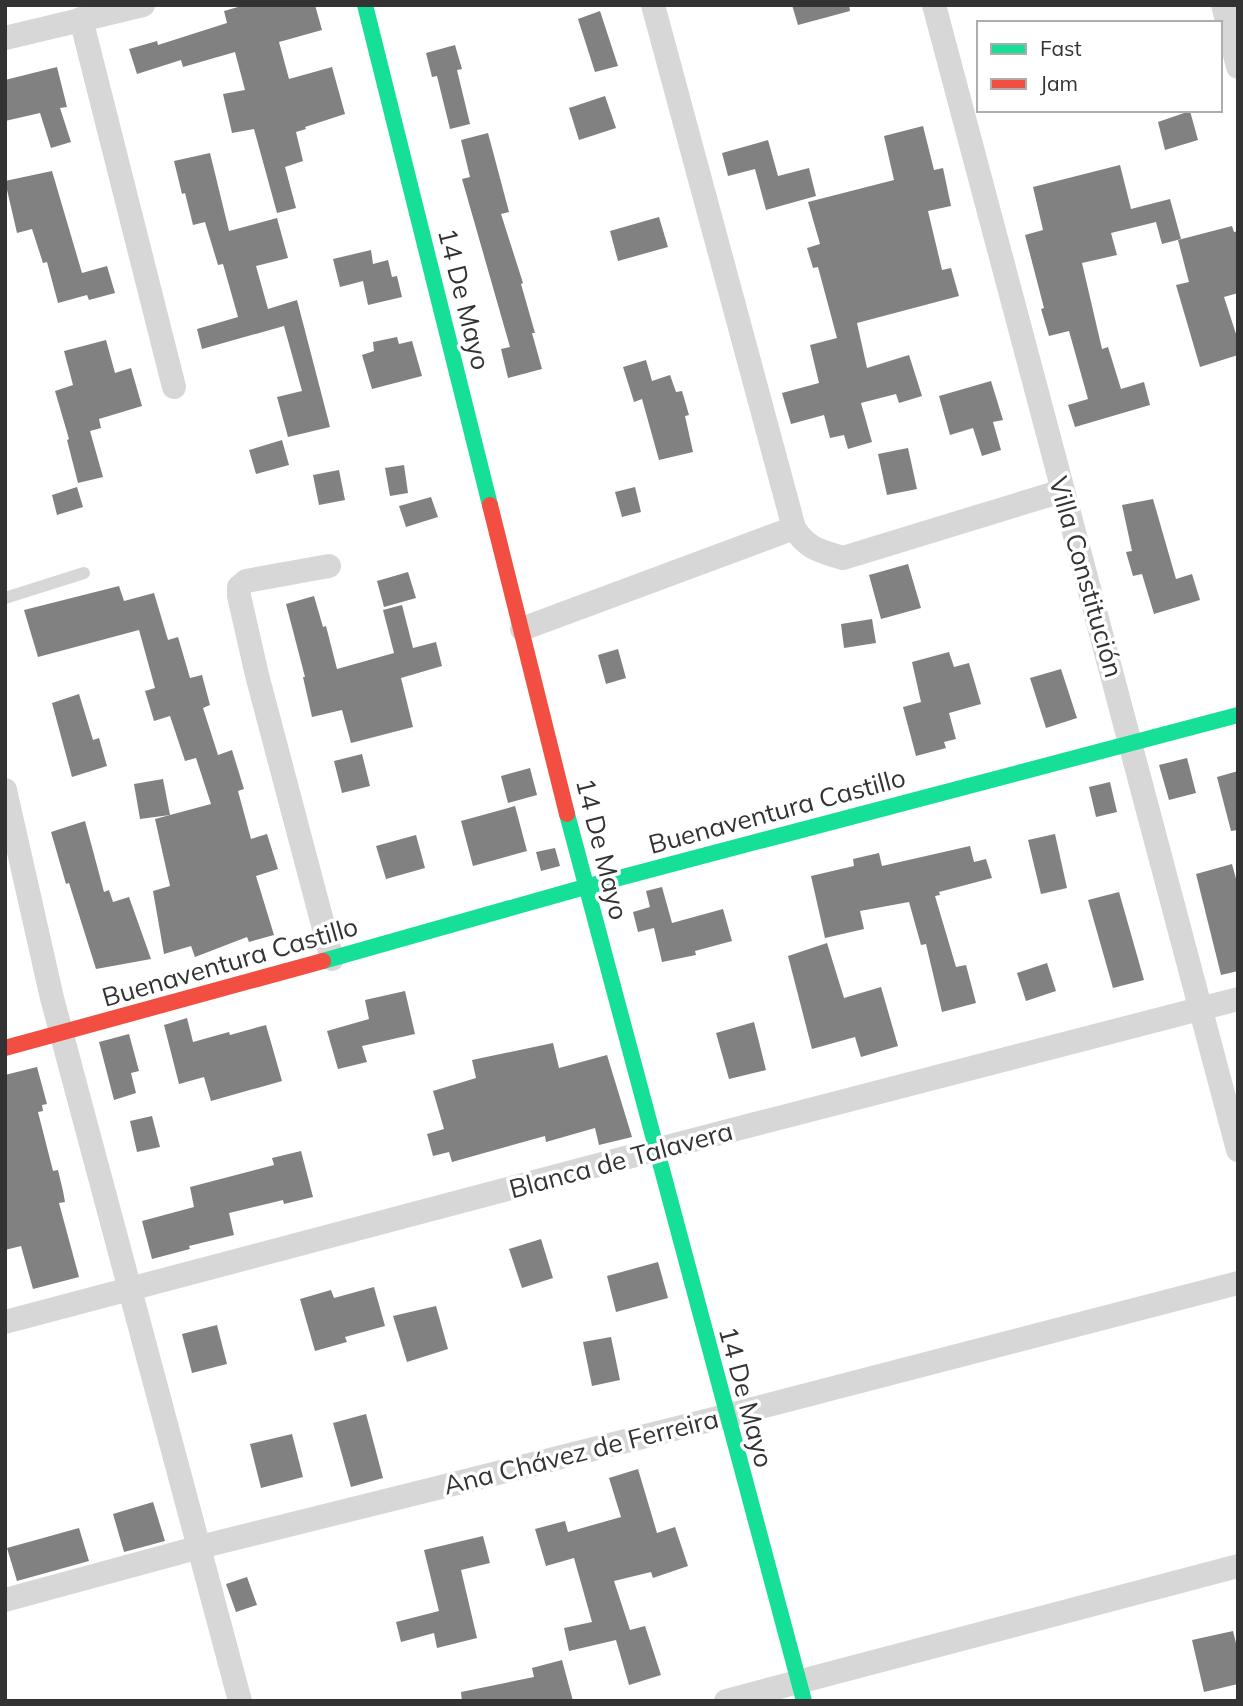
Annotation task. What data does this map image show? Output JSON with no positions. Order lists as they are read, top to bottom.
{
  "streets": {
    "street": [
      "14 De Mayo",
      "Villa Constitución",
      "Buenaventura Castillo",
      "Blanca de Talavera",
      "Ana Chávez de Ferreira"
    ]
  },
  "crossings": [
    ["14 De Mayo", "Buenaventura Castillo"],
    ["14 De Mayo", "Blanca de Talavera"],
    ["14 De Mayo", "Ana Chávez de Ferreira"],
    ["Villa Constitución", "Buenaventura Castillo"],
    ["Villa Constitución", "Blanca de Talavera"]
  ],
  "legend": ["Fast", "Jam"]
}
